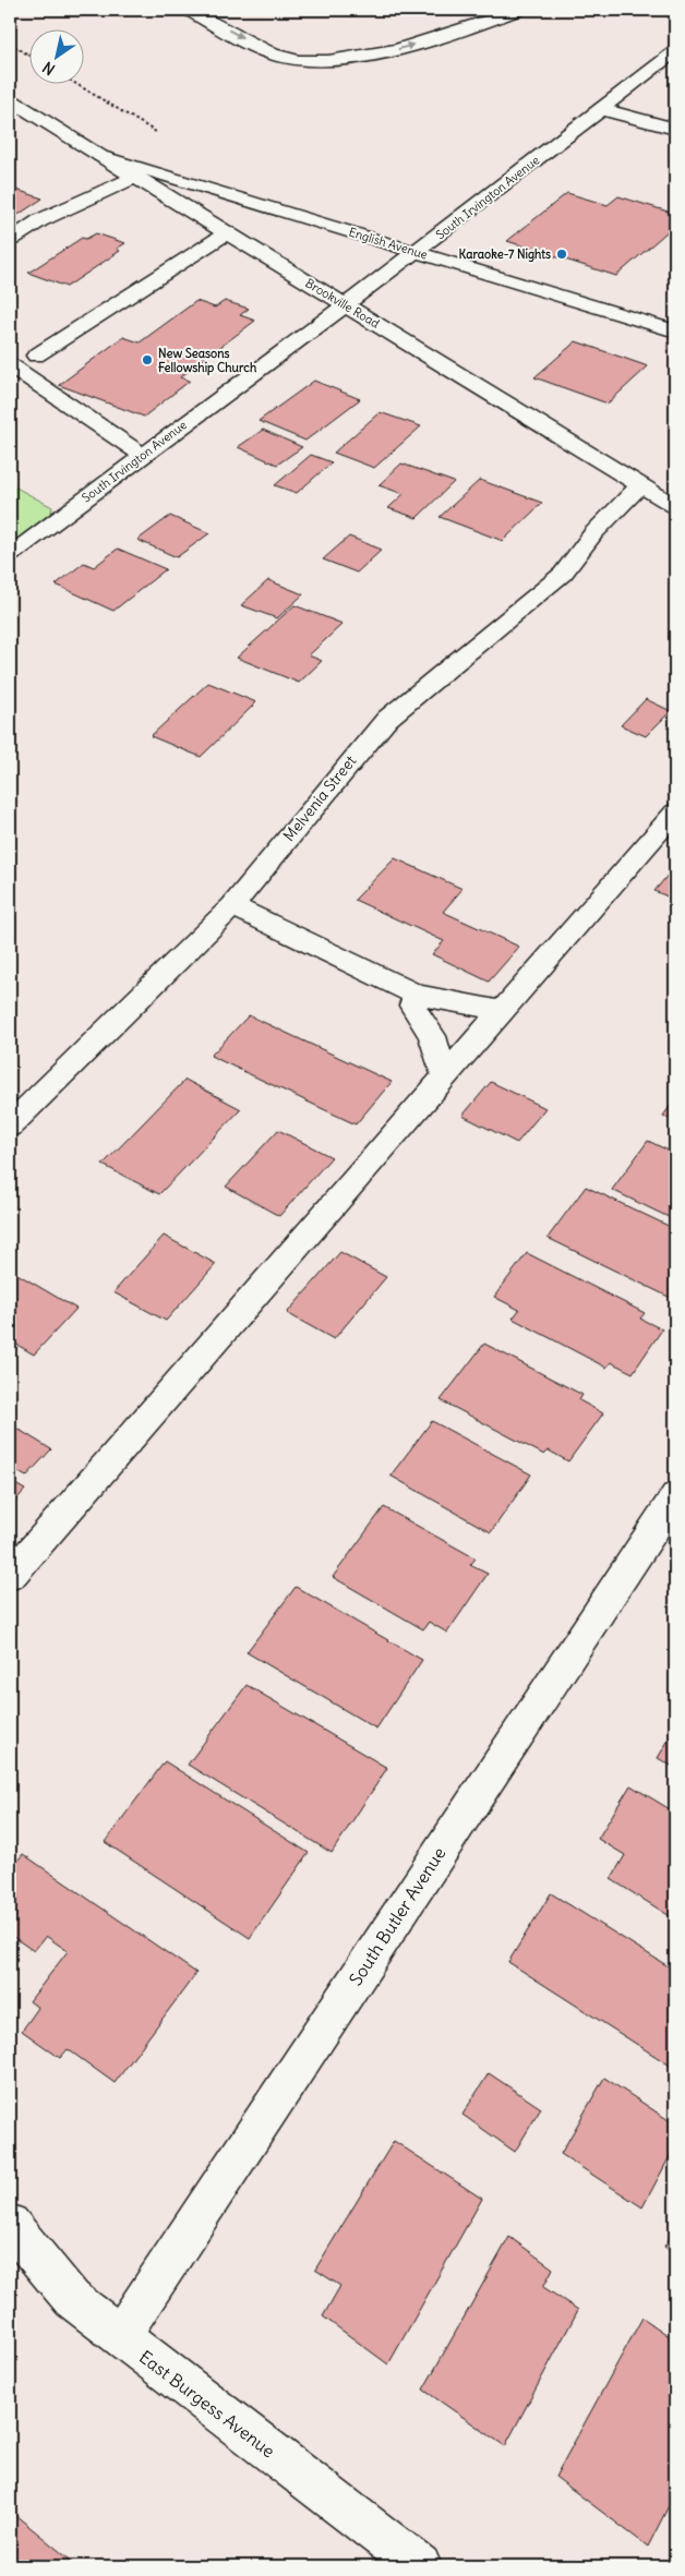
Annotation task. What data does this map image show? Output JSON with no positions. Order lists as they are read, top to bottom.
{
  "streets": {
    "street": [
      "South Irvington Avenue",
      "English Avenue",
      "Brookville Road",
      "Melvenia Street",
      "South Butler Avenue",
      "East Burgess Avenue"
    ]
  },
  "crossings": [
    ["South Irvington Avenue", "English Avenue"],
    ["South Irvington Avenue", "Brookville Road"],
    ["English Avenue", "Brookville Road"],
    ["Brookville Road", "Melvenia Street"],
    ["South Butler Avenue", "East Burgess Avenue"]
  ],
  "places": ["Karaoke-7 Nights", "New Seasons Fellowship Church"],
  "north": "bottom left"
}
